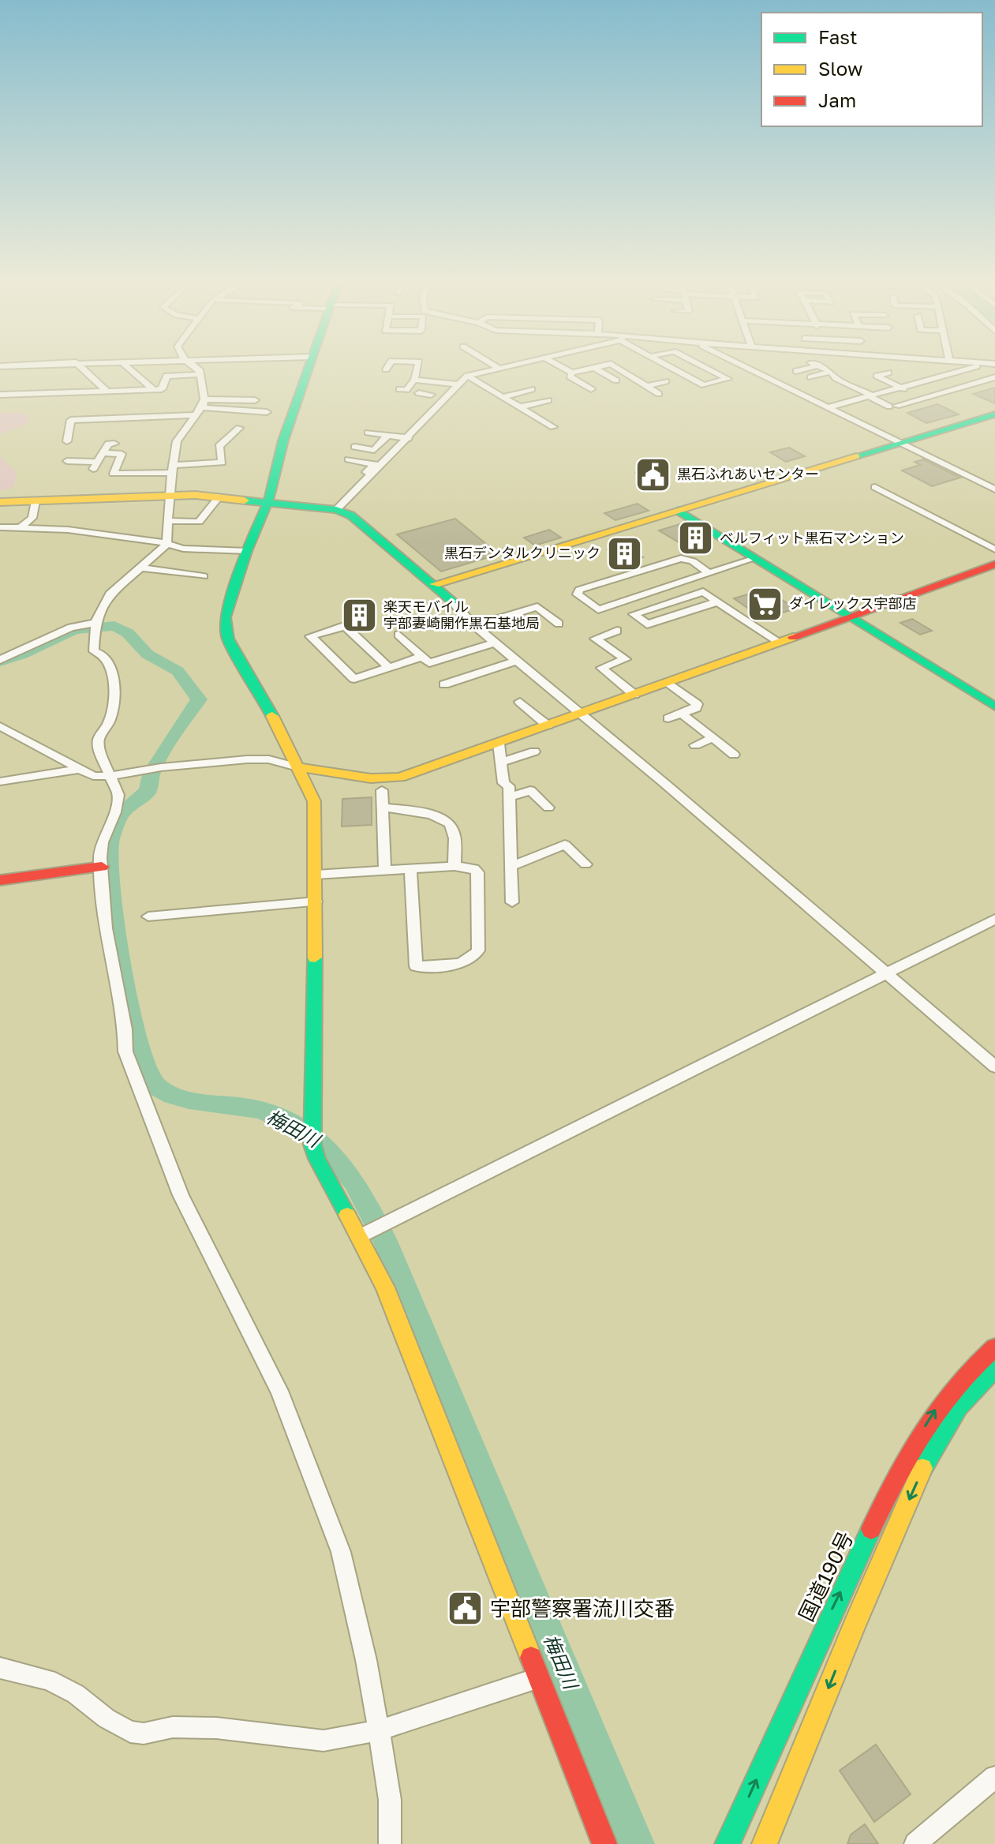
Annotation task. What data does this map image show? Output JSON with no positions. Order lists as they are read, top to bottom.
{
  "streets": {
    "main road": ["国道190号"]
  },
  "water": ["梅田川"],
  "places": {
    "public building": ["黒石ふれあいセンター", "宇部警察署流川交番"],
    "building": ["ベルフィット黒石マンション", "黒石デンタルクリニック", "楽天モバイル 宇部妻崎開作黒石基地局"],
    "supermarket": ["ダイレックス宇部店"]
  },
  "legend": ["Fast", "Slow", "Jam"]
}
